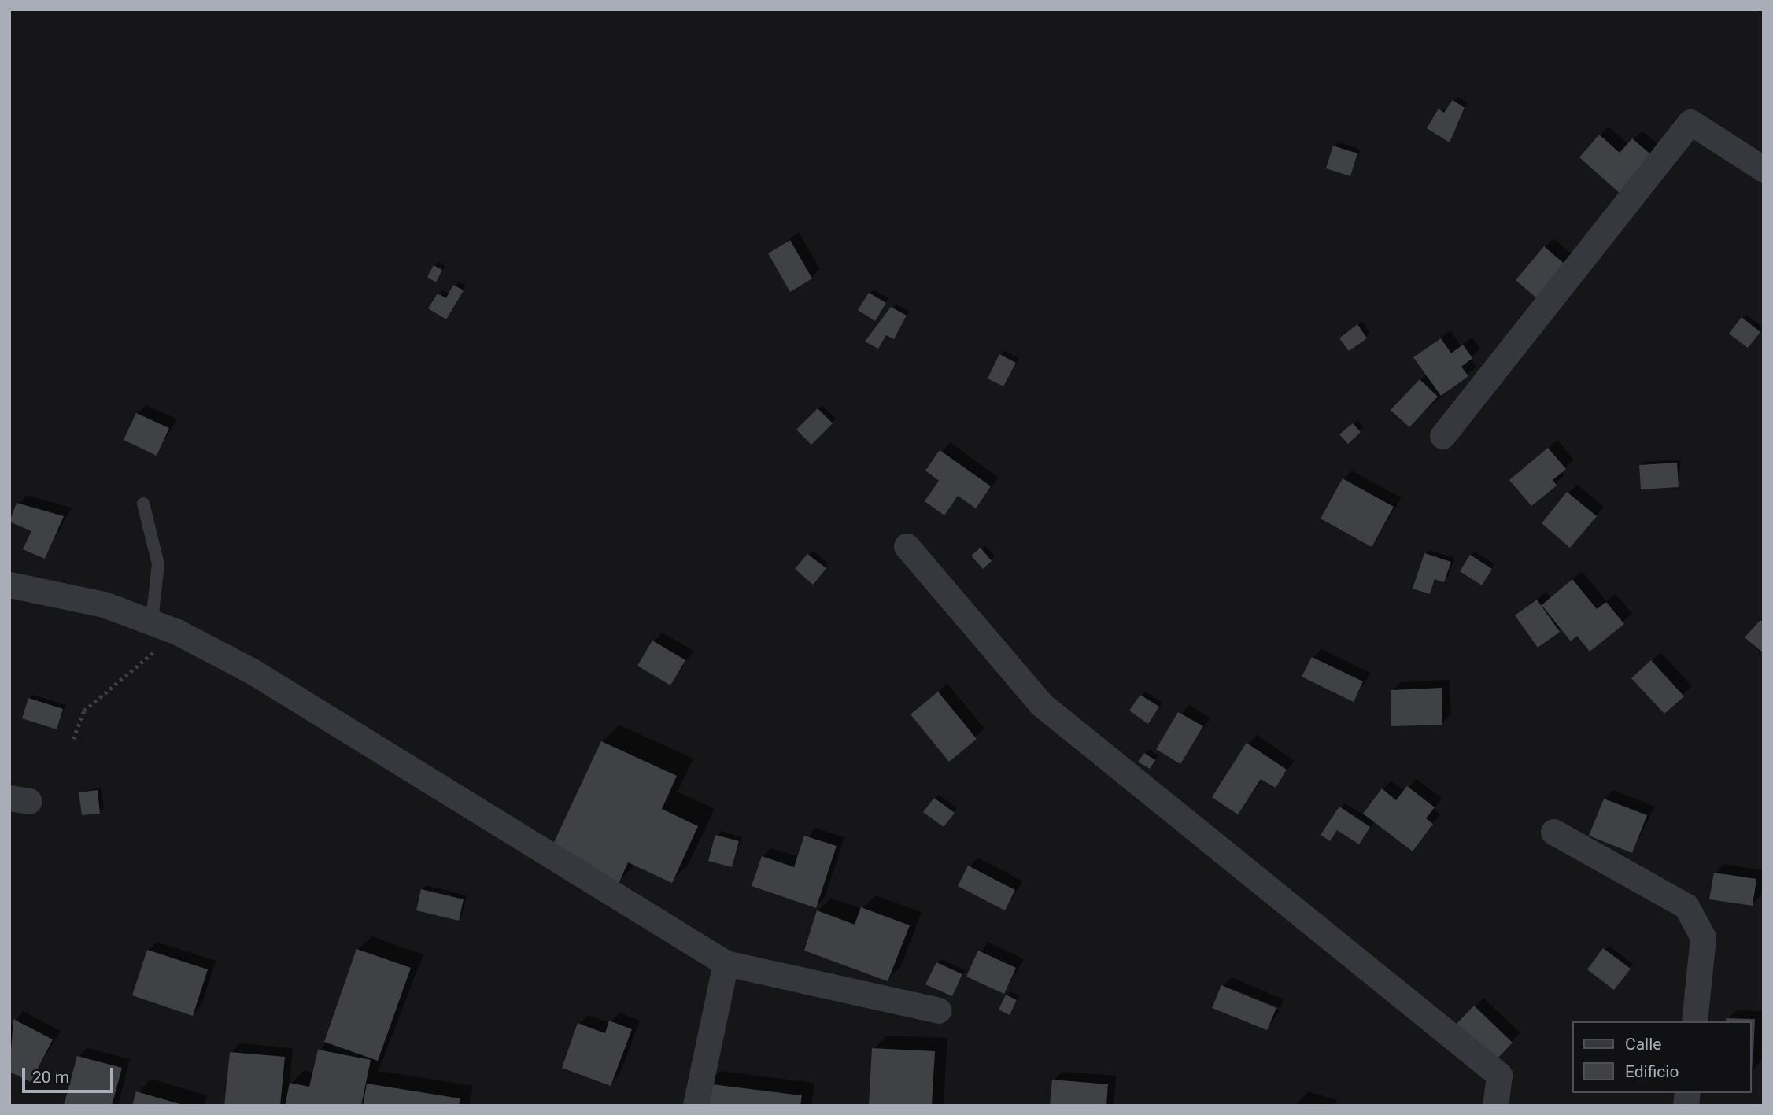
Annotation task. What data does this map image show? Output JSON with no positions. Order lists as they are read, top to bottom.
{
  "legend": ["Calle", "Edificio"],
  "scale_bar": "20 m"
}
